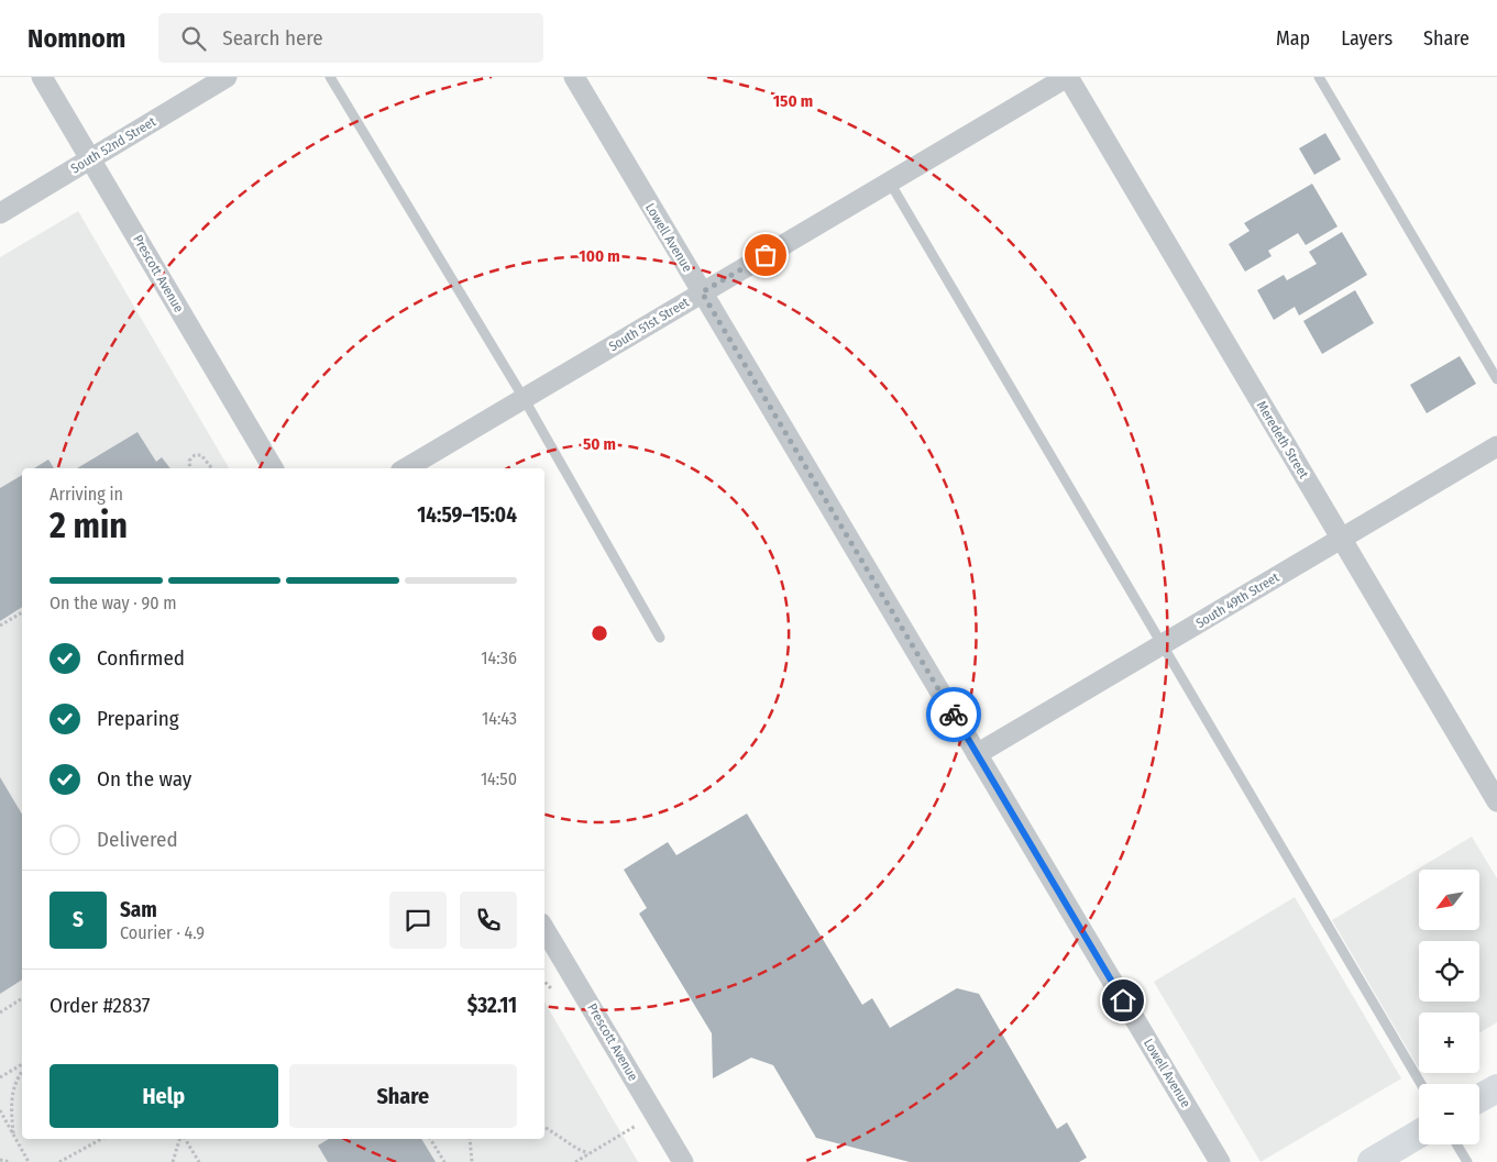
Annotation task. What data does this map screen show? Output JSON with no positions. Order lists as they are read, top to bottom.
{
  "streets": {
    "street": [
      "South 52nd Street",
      "Lowell Avenue",
      "Prescott Avenue",
      "South 51st Street",
      "Meredeth Street",
      "South 49th Street"
    ]
  },
  "crossings": [
    ["South 52nd Street", "Prescott Avenue"],
    ["Lowell Avenue", "South 51st Street"],
    ["Lowell Avenue", "South 49th Street"],
    ["South 51st Street", "Meredeth Street"],
    ["Meredeth Street", "South 49th Street"]
  ],
  "north": "bottom left",
  "page": {
    "header": "Nomnom",
    "search": "Search here",
    "nav": ["Map", "Layers", "Share"],
    "heading": ["2 min", "Arriving in", "14:59–15:04"],
    "panel": [
      "Sam",
      "Courier · 4.9",
      "Order #2837",
      "$32.11"
    ],
    "bar": "On the way · 90 m",
    "list": [
      ["Confirmed", "14:36"],
      ["Preparing", "14:43"],
      ["On the way", "14:50"],
      "Delivered"
    ],
    "map_buttons": ["+", "−"],
    "round": "S",
    "buttons": ["Help", "Share"]
  },
  "rings": ["150 m", "100 m", "50 m"]
}
